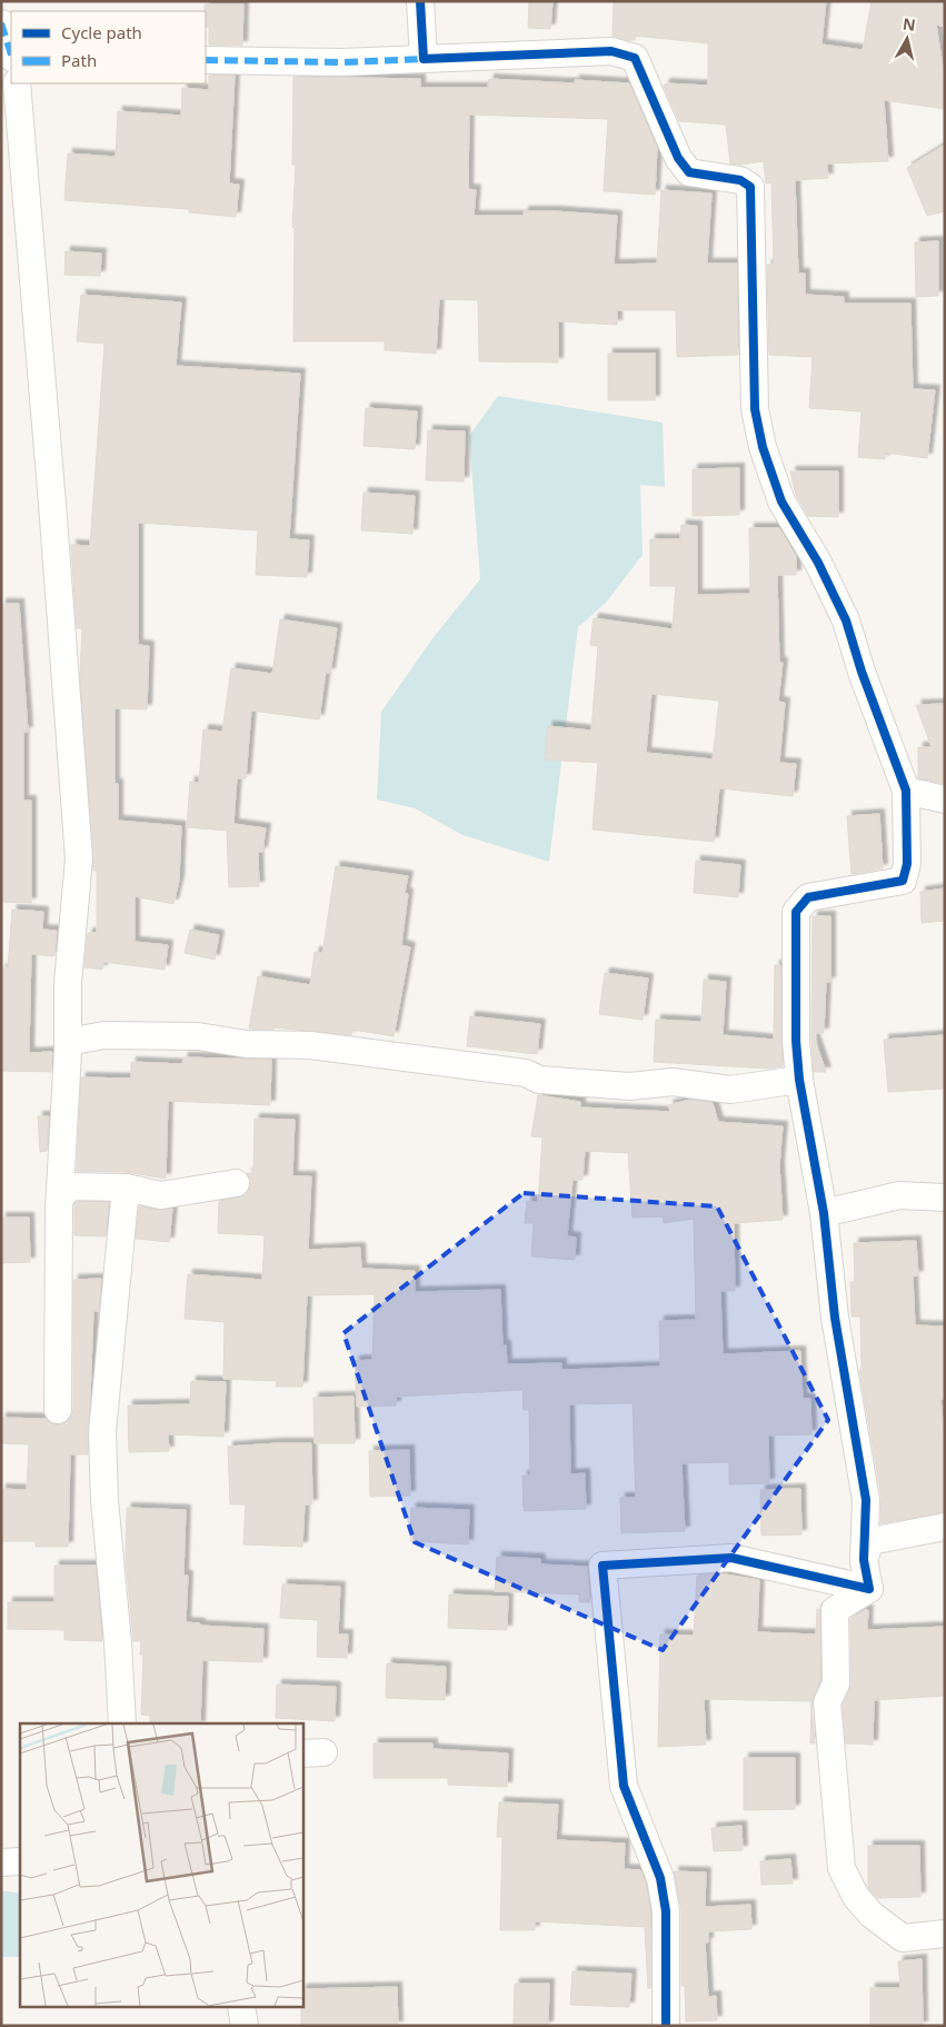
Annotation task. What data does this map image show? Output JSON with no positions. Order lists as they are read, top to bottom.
{
  "legend": ["Cycle path", "Path"],
  "north": "top"
}
